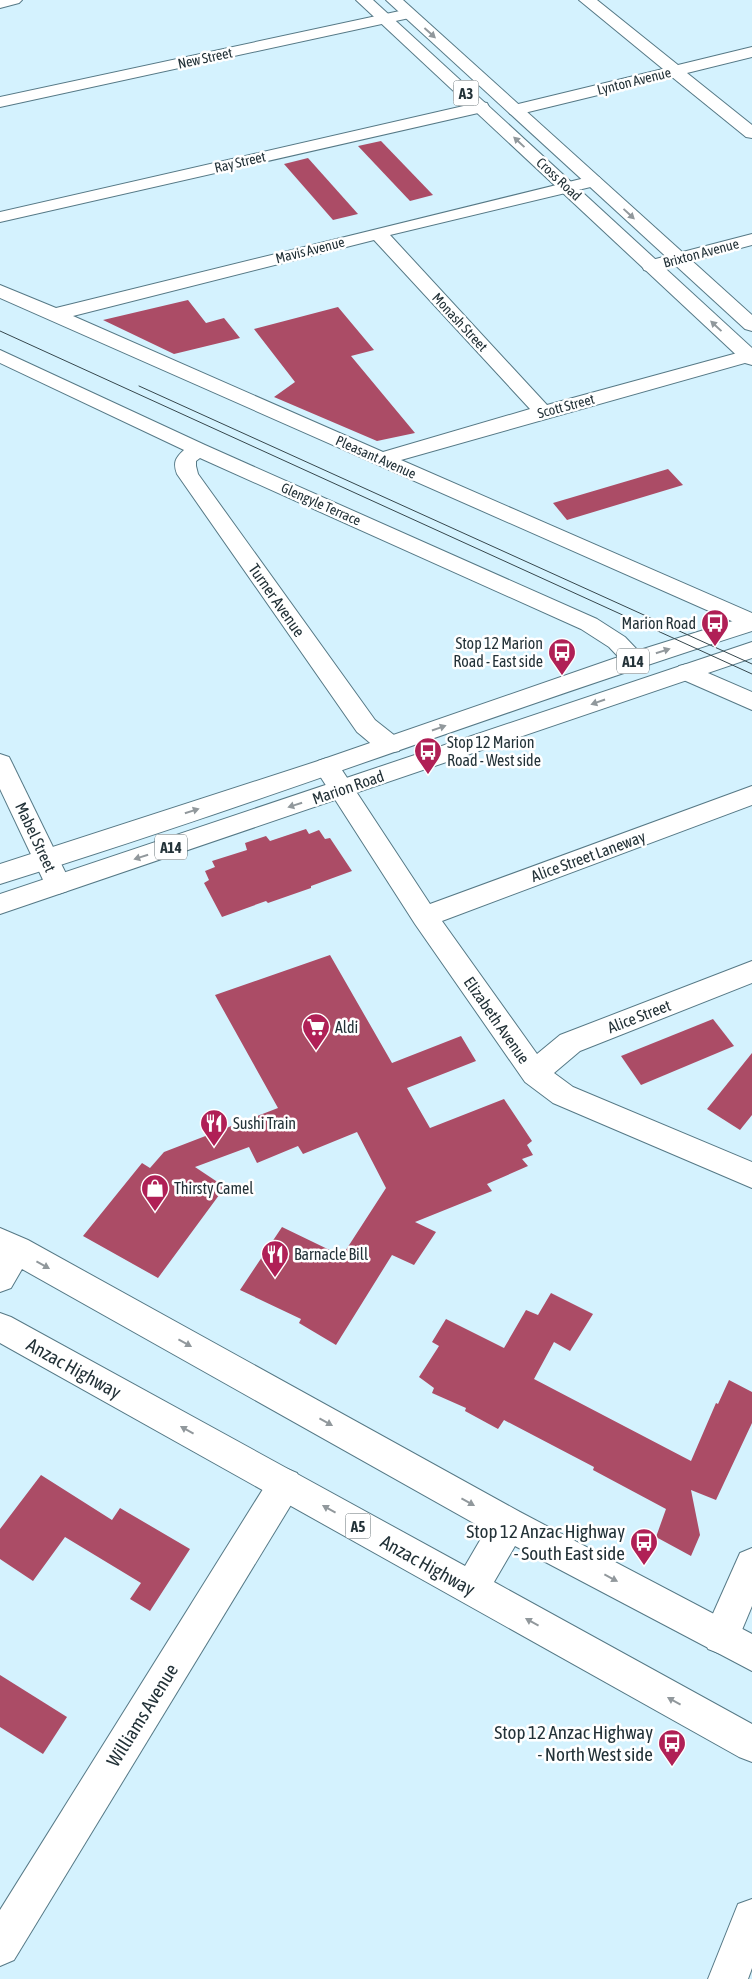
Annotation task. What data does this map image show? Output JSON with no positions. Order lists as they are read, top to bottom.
{
  "streets": {
    "main road": [
      "New Street",
      "Lynton Avenue",
      "A3",
      "Ray Street",
      "Cross Road",
      "Mavis Avenue",
      "Brixton Avenue",
      "Monash Street",
      "Scott Street",
      "Pleasant Avenue",
      "Glengyle Terrace",
      "Turner Avenue",
      "A14",
      "Marion Road",
      "Mabel Street",
      "Alice Street Laneway",
      "Alice Street",
      "Elizabeth Avenue",
      "Anzac Highway",
      "A5",
      "Williams Avenue"
    ]
  },
  "crossings": [
    ["New Street", "Cross Road"],
    ["Lynton Avenue", "Cross Road"],
    ["Ray Street", "Cross Road"],
    ["Cross Road", "Mavis Avenue"],
    ["Cross Road", "Brixton Avenue"],
    ["Cross Road", "Scott Street"],
    ["Mavis Avenue", "Monash Street"],
    ["Mavis Avenue", "Pleasant Avenue"],
    ["Monash Street", "Scott Street"],
    ["Scott Street", "Pleasant Avenue"],
    ["Pleasant Avenue", "Marion Road"],
    ["Glengyle Terrace", "Turner Avenue"],
    ["Glengyle Terrace", "Marion Road"],
    ["Turner Avenue", "Marion Road"],
    ["Marion Road", "Mabel Street"],
    ["Marion Road", "Elizabeth Avenue"],
    ["Alice Street Laneway", "Elizabeth Avenue"],
    ["Alice Street", "Elizabeth Avenue"],
    ["Anzac Highway", "Williams Avenue"]
  ],
  "places": {
    "bus stop": [
      "Marion Road",
      "Stop 12 Marion Road - East side",
      "Stop 12 Marion Road - West side",
      "Stop 12 Anzac Highway - South East side",
      "Stop 12 Anzac Highway - North West side"
    ],
    "supermarket": ["Aldi"],
    "restaurant": ["Sushi Train", "Barnacle Bill"],
    "shop": ["Thirsty Camel"]
  }
}
